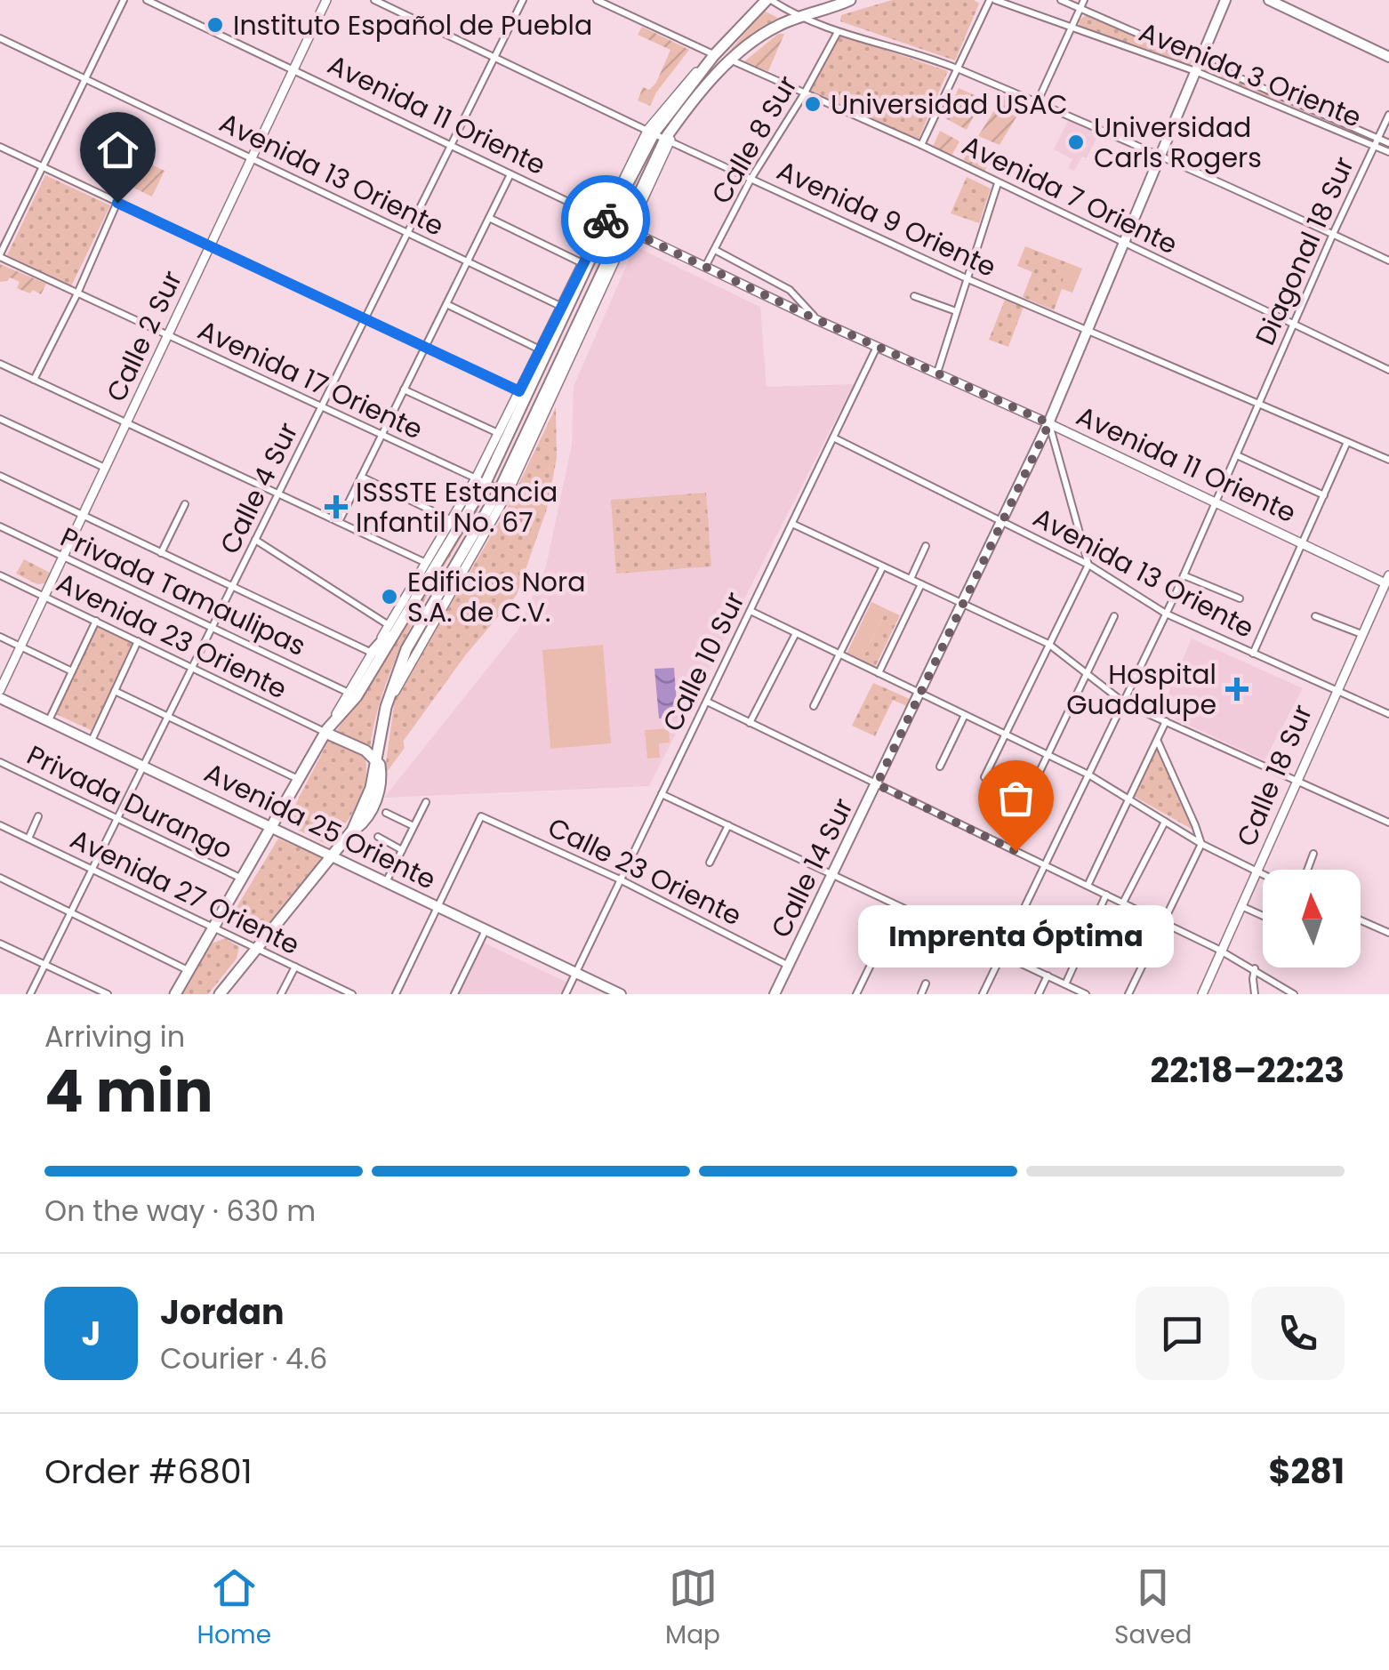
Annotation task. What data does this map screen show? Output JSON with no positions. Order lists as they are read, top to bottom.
{
  "streets": {
    "main road": ["Avenida 25 Oriente", "Calle 14 Sur"],
    "street": [
      "Avenida 3 Oriente",
      "Avenida 11 Oriente",
      "Calle 8 Sur",
      "Avenida 13 Oriente",
      "Avenida 7 Oriente",
      "Avenida 9 Oriente",
      "Diagonal 18 Sur",
      "Calle 2 Sur",
      "Avenida 17 Oriente",
      "Calle 4 Sur",
      "Privada Tamaulipas",
      "Avenida 23 Oriente",
      "Calle 10 Sur",
      "Calle 18 Sur",
      "Privada Durango",
      "Calle 23 Oriente",
      "Avenida 27 Oriente"
    ]
  },
  "crossings": [
    ["Avenida 3 Oriente", "Diagonal 18 Sur"],
    ["Avenida 3 Oriente", "Calle 14 Sur"],
    ["Avenida 11 Oriente", "Calle 8 Sur"],
    ["Avenida 11 Oriente", "Diagonal 18 Sur"],
    ["Avenida 11 Oriente", "Calle 2 Sur"],
    ["Avenida 11 Oriente", "Calle 4 Sur"],
    ["Avenida 11 Oriente", "Calle 10 Sur"],
    ["Avenida 11 Oriente", "Calle 18 Sur"],
    ["Avenida 11 Oriente", "Calle 14 Sur"],
    ["Calle 8 Sur", "Avenida 7 Oriente"],
    ["Calle 8 Sur", "Avenida 9 Oriente"],
    ["Avenida 13 Oriente", "Diagonal 18 Sur"],
    ["Avenida 13 Oriente", "Calle 2 Sur"],
    ["Avenida 13 Oriente", "Calle 4 Sur"],
    ["Avenida 13 Oriente", "Calle 10 Sur"],
    ["Avenida 13 Oriente", "Calle 18 Sur"],
    ["Avenida 13 Oriente", "Calle 14 Sur"],
    ["Avenida 7 Oriente", "Diagonal 18 Sur"],
    ["Avenida 7 Oriente", "Calle 14 Sur"],
    ["Avenida 9 Oriente", "Diagonal 18 Sur"],
    ["Avenida 9 Oriente", "Calle 4 Sur"],
    ["Avenida 9 Oriente", "Calle 14 Sur"],
    ["Calle 2 Sur", "Avenida 17 Oriente"],
    ["Calle 2 Sur", "Privada Tamaulipas"],
    ["Calle 2 Sur", "Avenida 23 Oriente"],
    ["Avenida 17 Oriente", "Calle 4 Sur"],
    ["Calle 4 Sur", "Privada Tamaulipas"],
    ["Calle 4 Sur", "Avenida 23 Oriente"],
    ["Calle 4 Sur", "Privada Durango"],
    ["Calle 4 Sur", "Avenida 25 Oriente"],
    ["Calle 4 Sur", "Avenida 27 Oriente"],
    ["Calle 10 Sur", "Avenida 25 Oriente"],
    ["Calle 10 Sur", "Calle 23 Oriente"],
    ["Avenida 25 Oriente", "Calle 23 Oriente"],
    ["Calle 14 Sur", "Calle 23 Oriente"]
  ],
  "places": {
    "other": [
      "Instituto Español de Puebla",
      "Universidad USAC",
      "Universidad Carls Rogers",
      "Edificios Nora S.A. de C.V.",
      "Imprenta Óptima"
    ],
    "health": ["ISSSTE Estancia Infantil No. 67", "Hospital Guadalupe"]
  },
  "north": "top",
  "page": {
    "bubble": "Imprenta Óptima",
    "heading": ["4 min", "Arriving in", "22:18–22:23"],
    "panel": [
      "Jordan",
      "Courier · 4.6",
      "Order #6801",
      "$281"
    ],
    "bar": "On the way · 630 m",
    "round": "J",
    "tabs": ["Home", "Map", "Saved"]
  }
}
